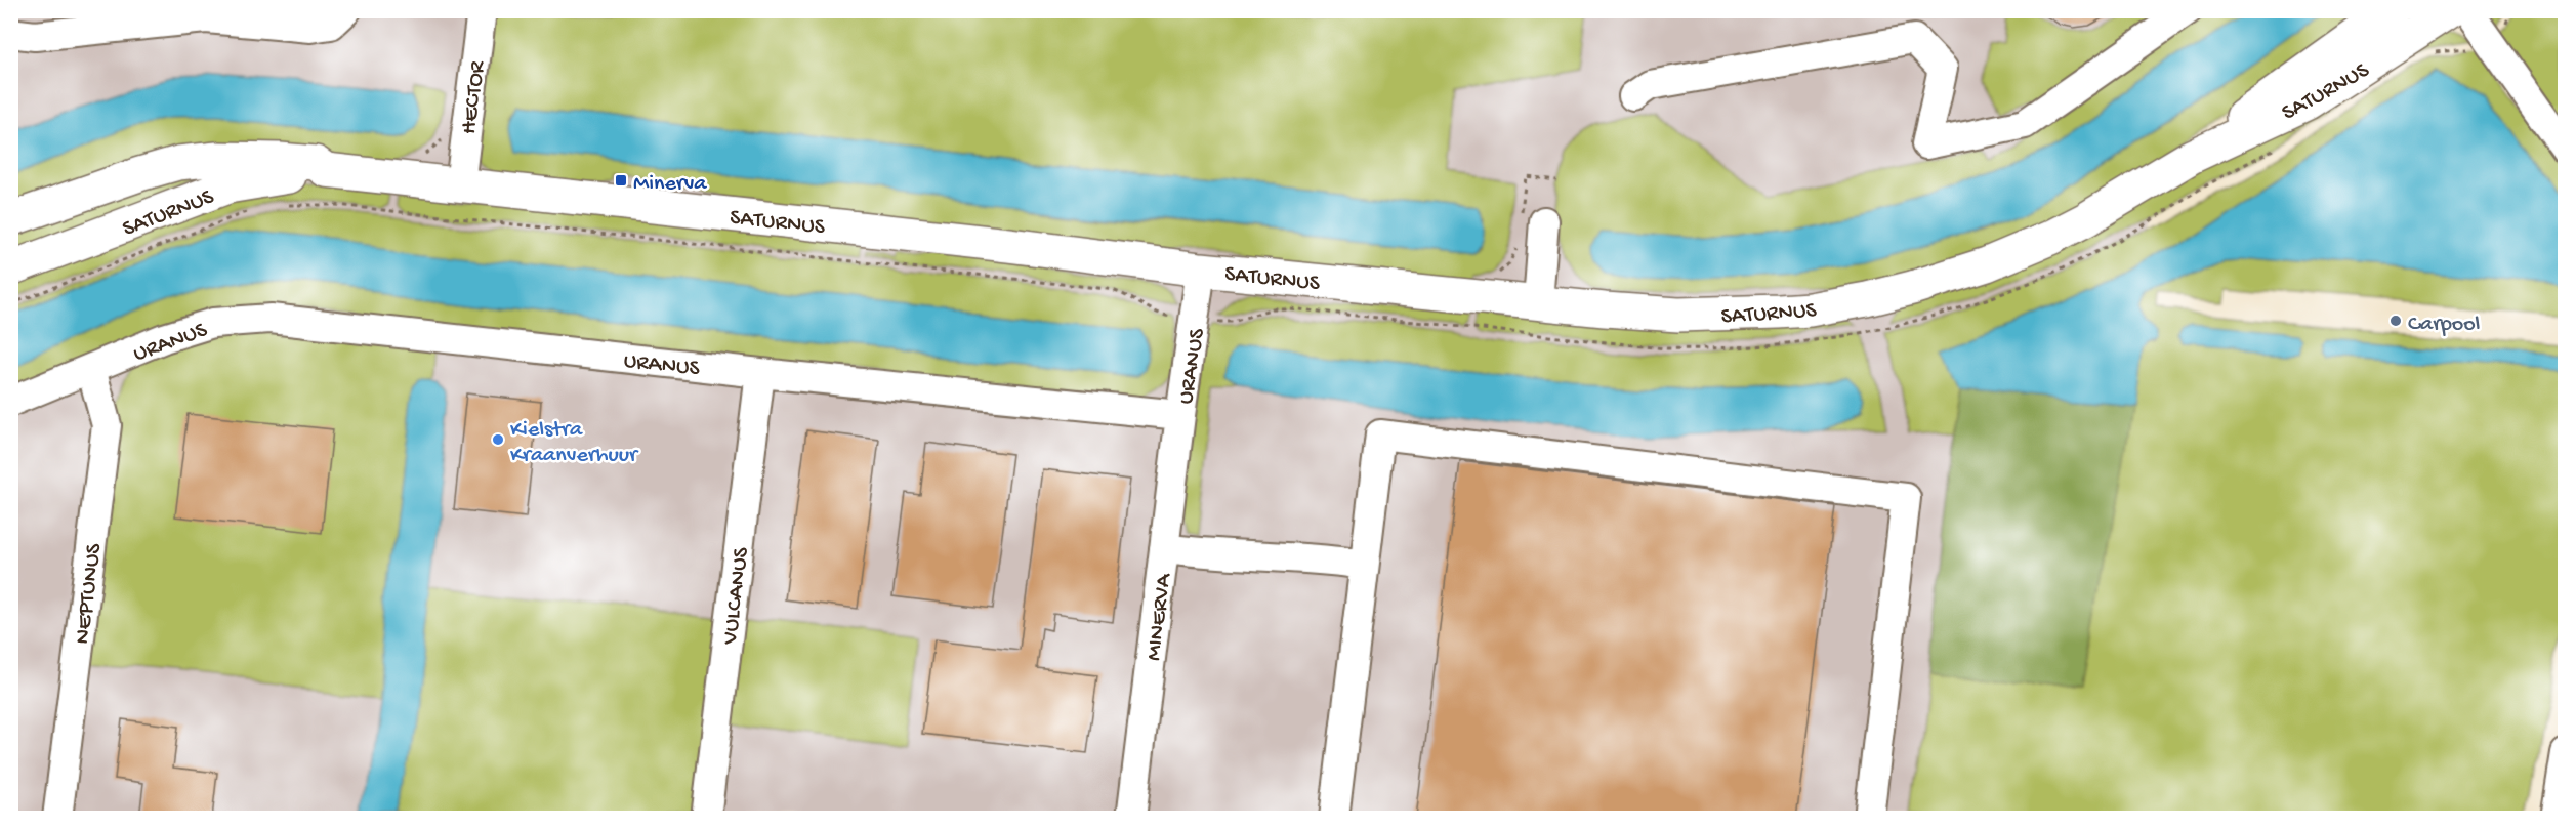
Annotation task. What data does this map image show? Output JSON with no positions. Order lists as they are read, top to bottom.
{
  "streets": {
    "main road": ["SATURNUS"],
    "street": [
      "HECTOR",
      "URANUS",
      "NEPTUNUS",
      "VULCANUS",
      "MINERVA"
    ]
  },
  "crossings": [
    ["SATURNUS", "HECTOR"],
    ["SATURNUS", "URANUS"],
    ["URANUS", "NEPTUNUS"],
    ["URANUS", "VULCANUS"],
    ["URANUS", "MINERVA"]
  ],
  "places": {
    "transit": ["Minerva"],
    "other": ["Carpool", "Kielstra Kraanverhuur"]
  }
}
